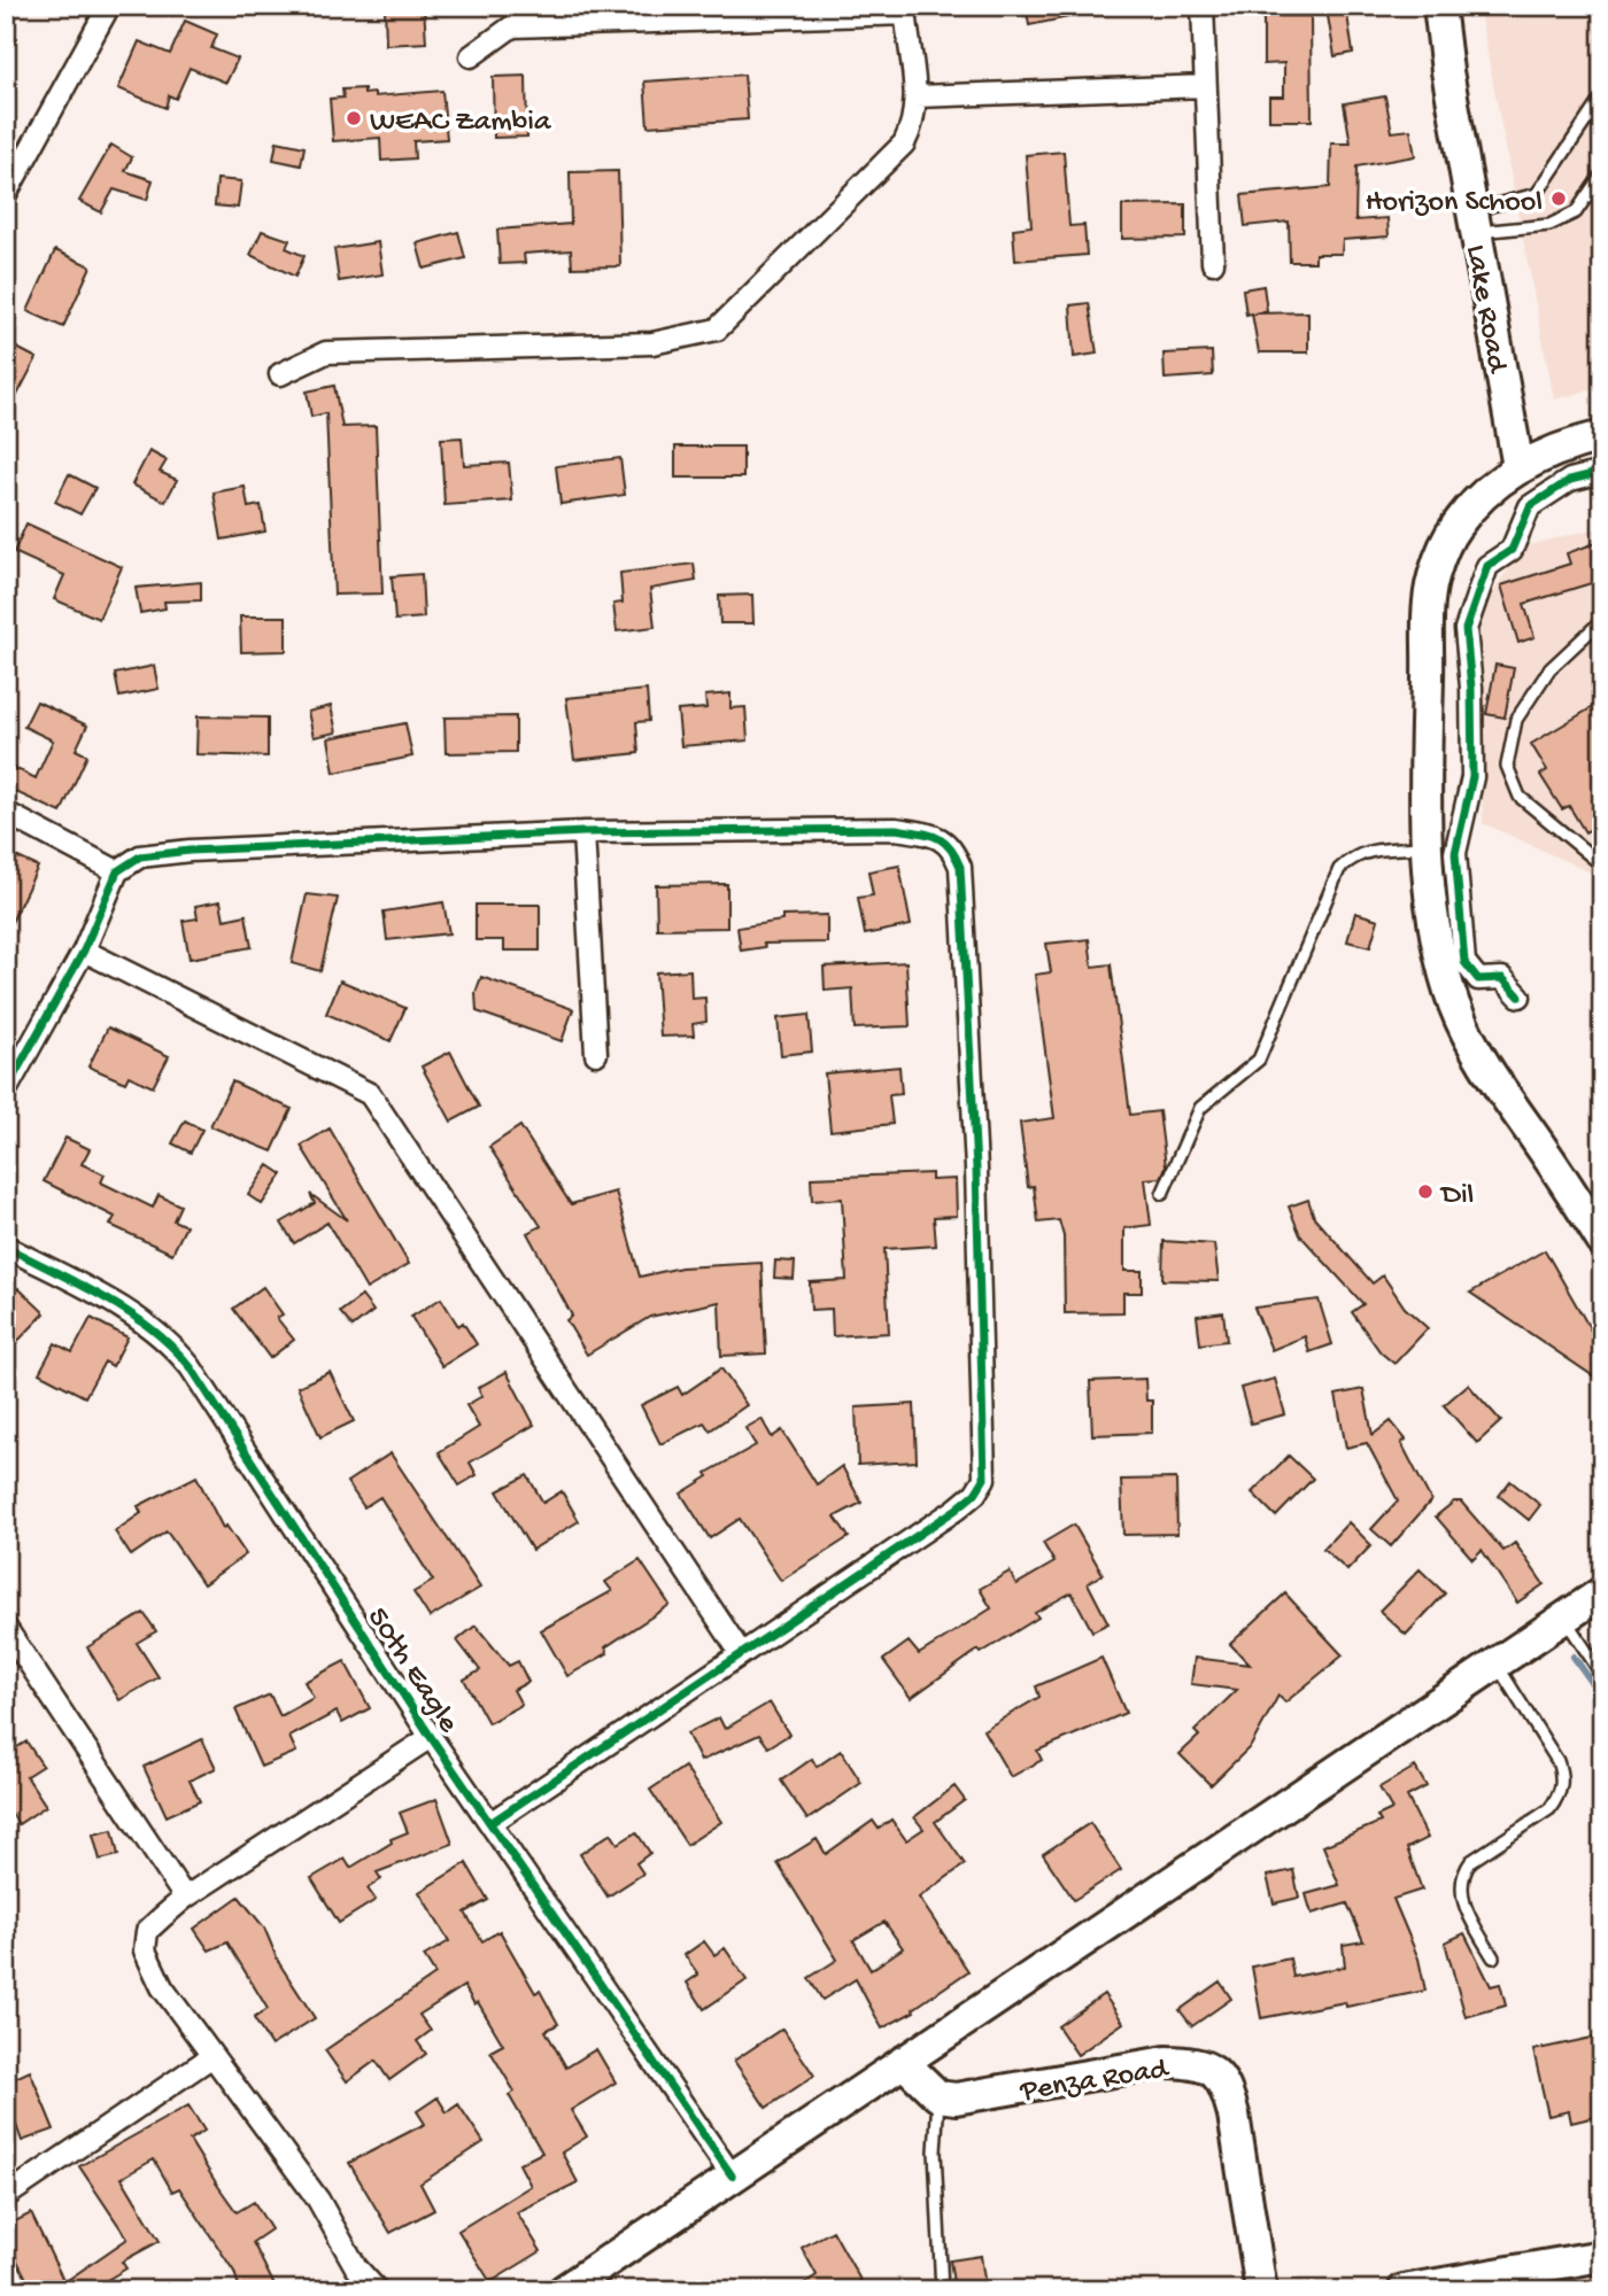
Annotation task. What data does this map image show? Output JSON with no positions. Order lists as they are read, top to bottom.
{
  "streets": {
    "main road": ["Lake Road", "Penza Road"],
    "street": ["50th Eagle"]
  },
  "places": ["WEAC Zambia", "Horizon School", "Dil"]
}
